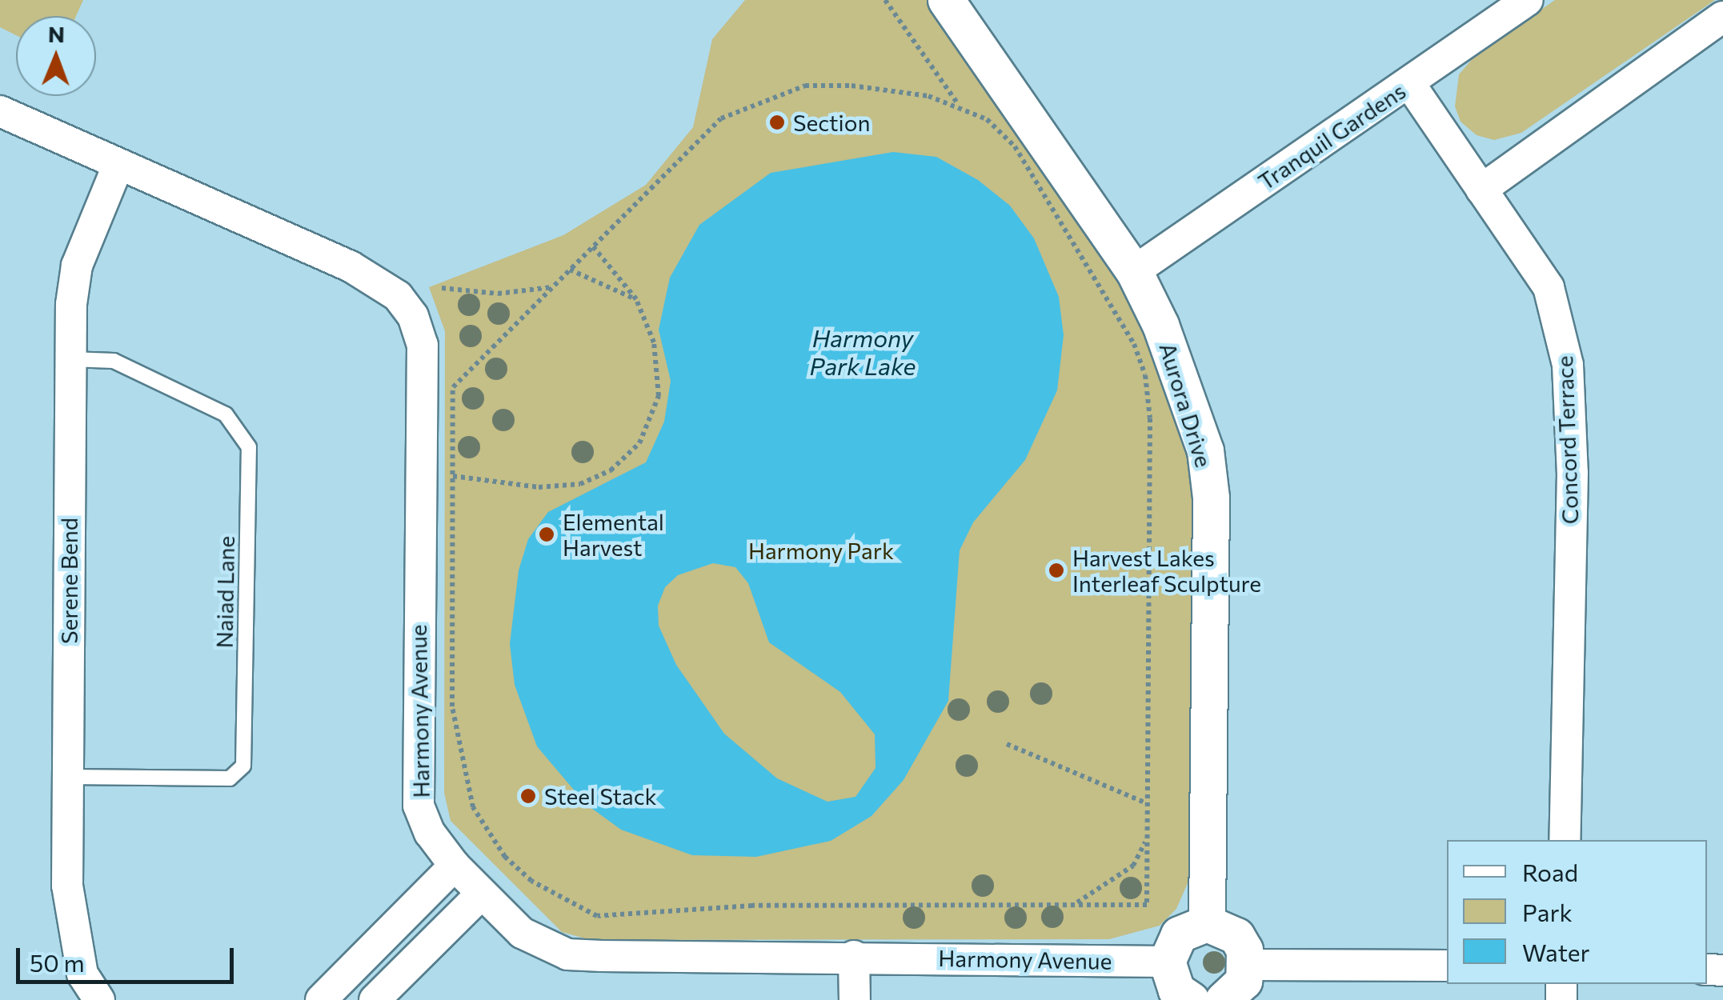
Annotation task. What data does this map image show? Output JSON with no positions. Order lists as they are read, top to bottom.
{
  "streets": {
    "street": [
      "Tranquil Gardens",
      "Aurora Drive",
      "Concord Terrace",
      "Serene Bend",
      "Harmony Avenue"
    ],
    "lane": ["Naiad Lane"]
  },
  "crossings": [
    ["Tranquil Gardens", "Aurora Drive"],
    ["Tranquil Gardens", "Concord Terrace"],
    ["Serene Bend", "Naiad Lane"],
    ["Serene Bend", "Harmony Avenue"]
  ],
  "water": ["Harmony Park Lake"],
  "parks": ["Harmony Park"],
  "places": [
    "Section",
    "Elemental Harvest",
    "Harvest Lakes Interleaf Sculpture",
    "Steel Stack"
  ],
  "legend": ["Road", "Park", "Water"],
  "scale_bar": "50 m",
  "north": "top"
}
